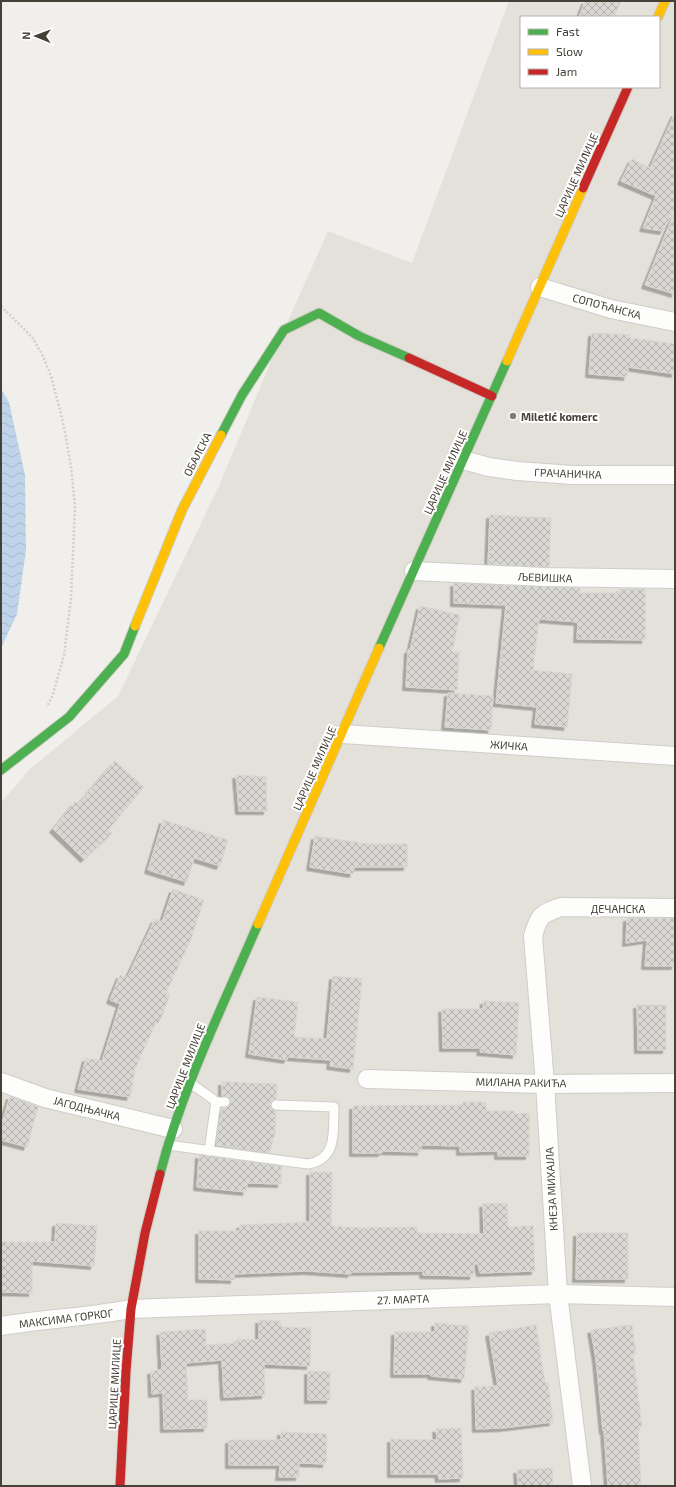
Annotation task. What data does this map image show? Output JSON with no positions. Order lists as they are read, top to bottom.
{
  "streets": {
    "main road": ["ЦАРИЦЕ МИЛИЦЕ", "ОБАЛСКА"],
    "street": [
      "СОПОЋАНСКА",
      "ГРАЧАНИЧКА",
      "ЉЕВИШКА",
      "ЖИЧКА",
      "ДЕЧАНСКА",
      "МИЛАНА РАКИЋА",
      "ЈАГОДЊАЧКА",
      "КНЕЗА МИХАЈЛА",
      "27. МАРТА",
      "МАКСИМА ГОРКОГ"
    ]
  },
  "crossings": [
    ["ЦАРИЦЕ МИЛИЦЕ", "СОПОЋАНСКА"],
    ["ЦАРИЦЕ МИЛИЦЕ", "ОБАЛСКА"],
    ["ЦАРИЦЕ МИЛИЦЕ", "ГРАЧАНИЧКА"],
    ["ЦАРИЦЕ МИЛИЦЕ", "ЉЕВИШКА"],
    ["ЦАРИЦЕ МИЛИЦЕ", "ЖИЧКА"],
    ["ЦАРИЦЕ МИЛИЦЕ", "ЈАГОДЊАЧКА"],
    ["ЦАРИЦЕ МИЛИЦЕ", "27. МАРТА"],
    ["ЦАРИЦЕ МИЛИЦЕ", "МАКСИМА ГОРКОГ"],
    ["ДЕЧАНСКА", "КНЕЗА МИХАЈЛА"],
    ["МИЛАНА РАКИЋА", "КНЕЗА МИХАЈЛА"],
    ["КНЕЗА МИХАЈЛА", "27. МАРТА"],
    ["27. МАРТА", "МАКСИМА ГОРКОГ"]
  ],
  "places": ["Miletić komerc"],
  "legend": ["Fast", "Slow", "Jam"],
  "north": "left"
}
